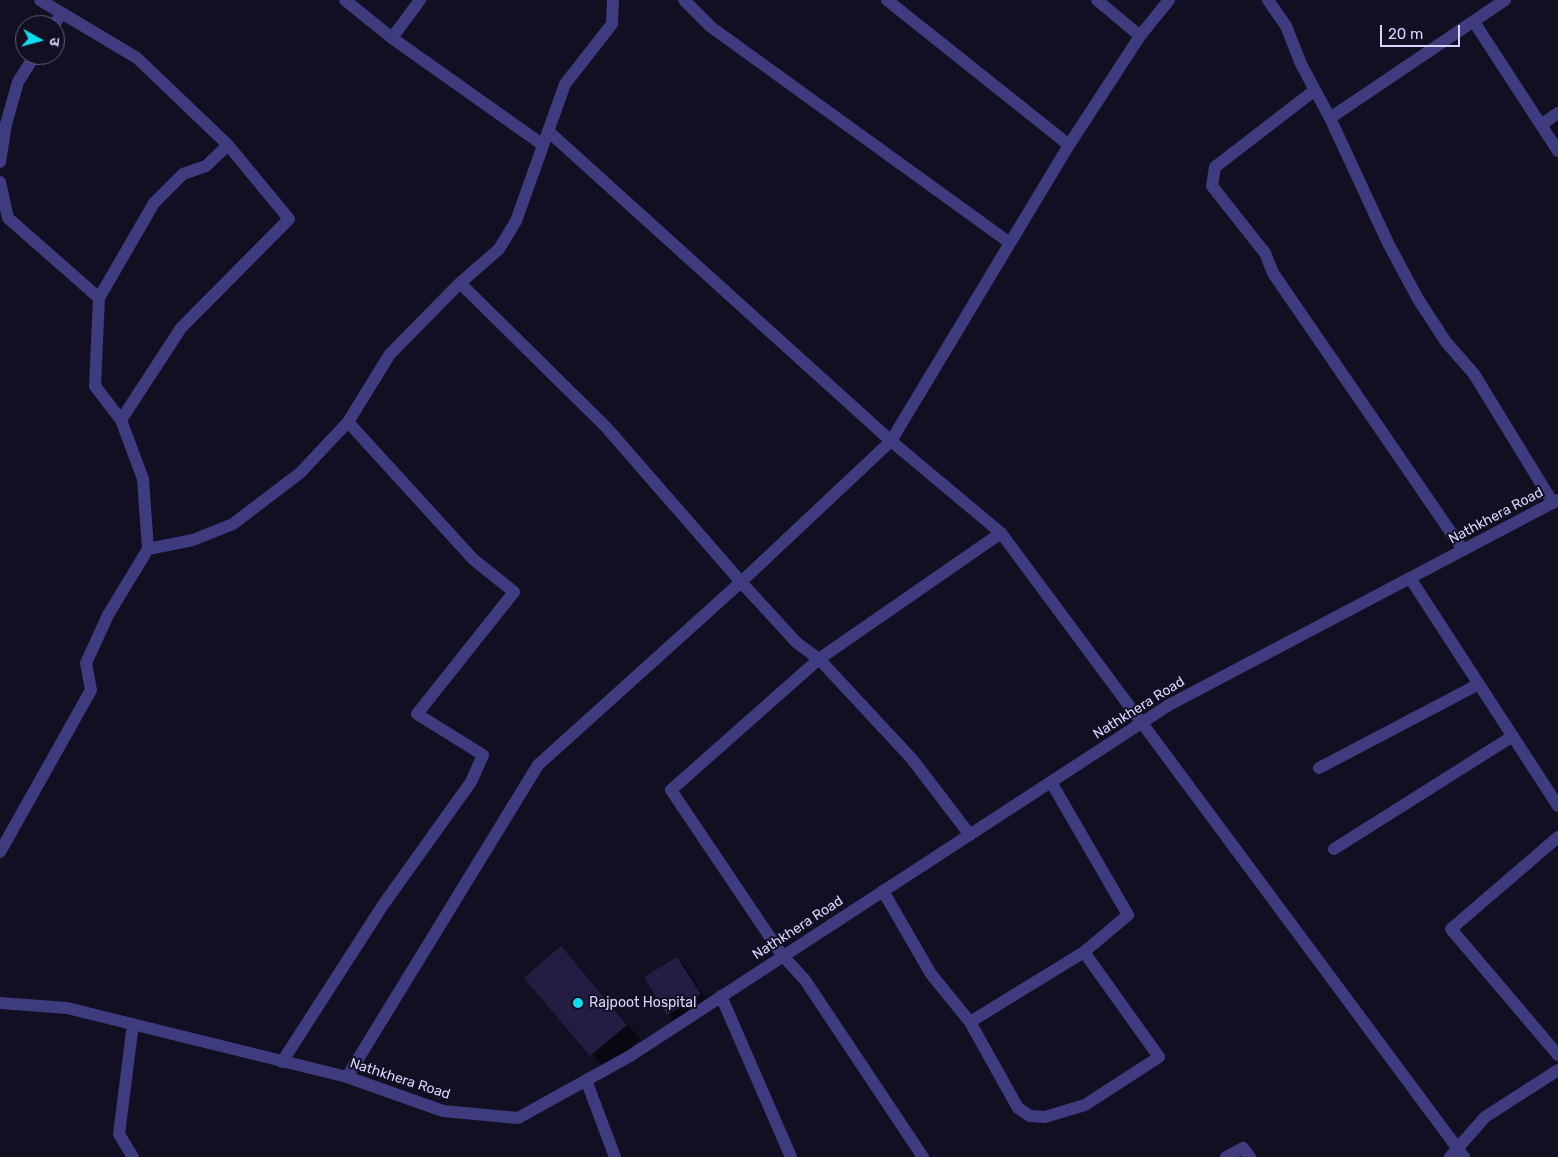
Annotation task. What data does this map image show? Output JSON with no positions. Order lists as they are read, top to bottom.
{
  "streets": {
    "street": ["Nathkhera Road"]
  },
  "places": ["Rajpoot Hospital"],
  "scale_bar": "20 m",
  "north": "right"
}
